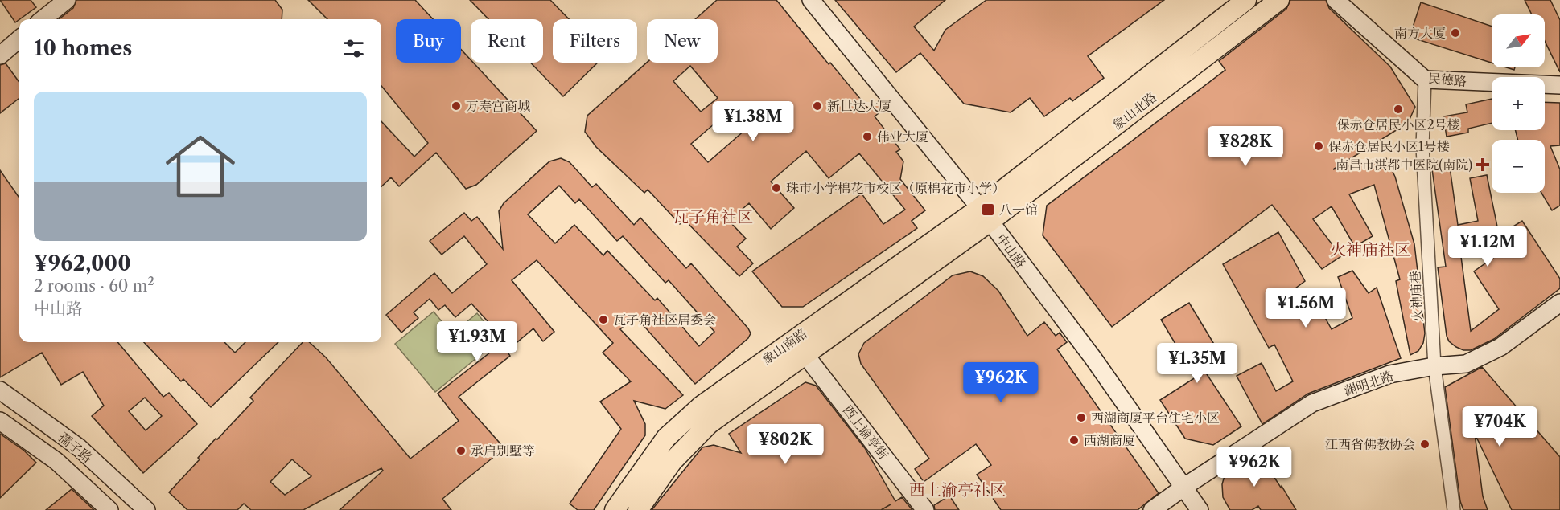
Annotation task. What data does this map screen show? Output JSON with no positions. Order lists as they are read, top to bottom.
{
  "streets": {
    "main road": [
      "民德路",
      "象山北路",
      "中山路",
      "象山南路",
      "渊明北路",
      "西上谕亭街",
      "孺子路"
    ],
    "street": ["火神庙巷"]
  },
  "crossings": [
    ["民德路", "火神庙巷"],
    ["象山北路", "中山路"],
    ["象山北路", "象山南路"],
    ["中山路", "象山南路"],
    ["中山路", "渊明北路"],
    ["火神庙巷", "渊明北路"],
    ["象山南路", "西上谕亭街"]
  ],
  "districts": ["瓦子角社区", "火神庙社区", "西上渝亭社区"],
  "places": {
    "other": [
      "南方大厦",
      "万寿宫商城",
      "新世达大厦",
      "保赤仓居民小区2号楼",
      "伟业大厦",
      "保赤仓居民小区1号楼",
      "珠市小学棉花市校区（原棉花市小学）",
      "瓦子角社区居委会",
      "西湖商厦平台住宅小区",
      "西湖商厦",
      "江西省佛教协会",
      "承启别墅等"
    ],
    "health": ["南昌市洪都中医院(南院)"],
    "transit": ["八一馆"]
  },
  "north": "top right",
  "page": {
    "map_buttons": ["+", "−"],
    "chip": [
      "Buy",
      "Rent",
      "Filters",
      "New"
    ],
    "heading": "10 homes",
    "list": [
      {
        "name": "¥962,000",
        "note": "2 rooms · 60 m² · 中山路"
      }
    ],
    "price": [
      "¥1.38M",
      "¥828K",
      "¥1.12M",
      "¥1.56M",
      "¥1.93M",
      "¥1.35M",
      "¥962K",
      "¥704K",
      "¥802K",
      "¥962K"
    ]
  }
}
